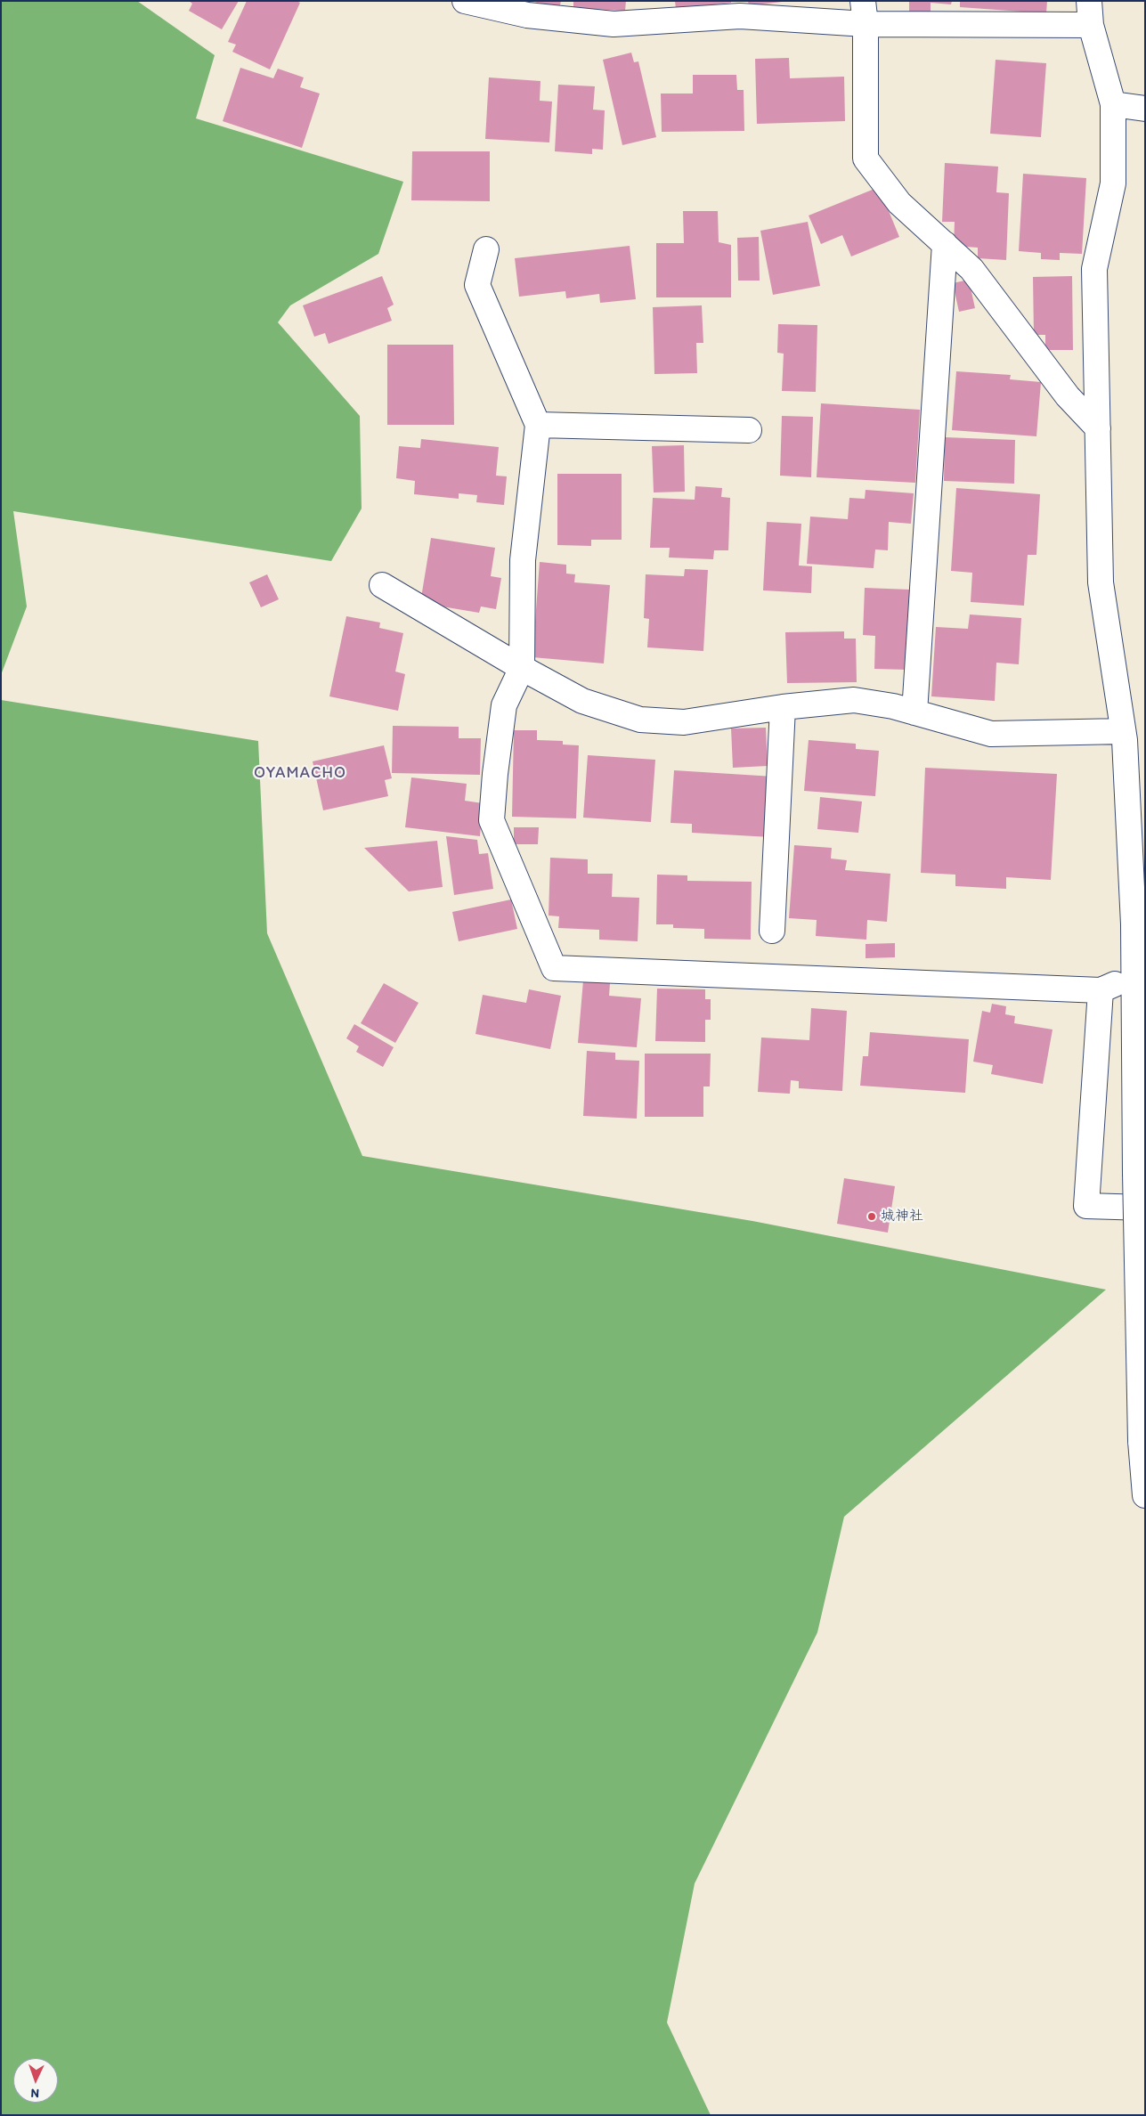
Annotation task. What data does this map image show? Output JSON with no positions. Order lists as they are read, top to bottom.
{
  "districts": ["OYAMACHO"],
  "places": ["城神社"],
  "north": "bottom"
}
